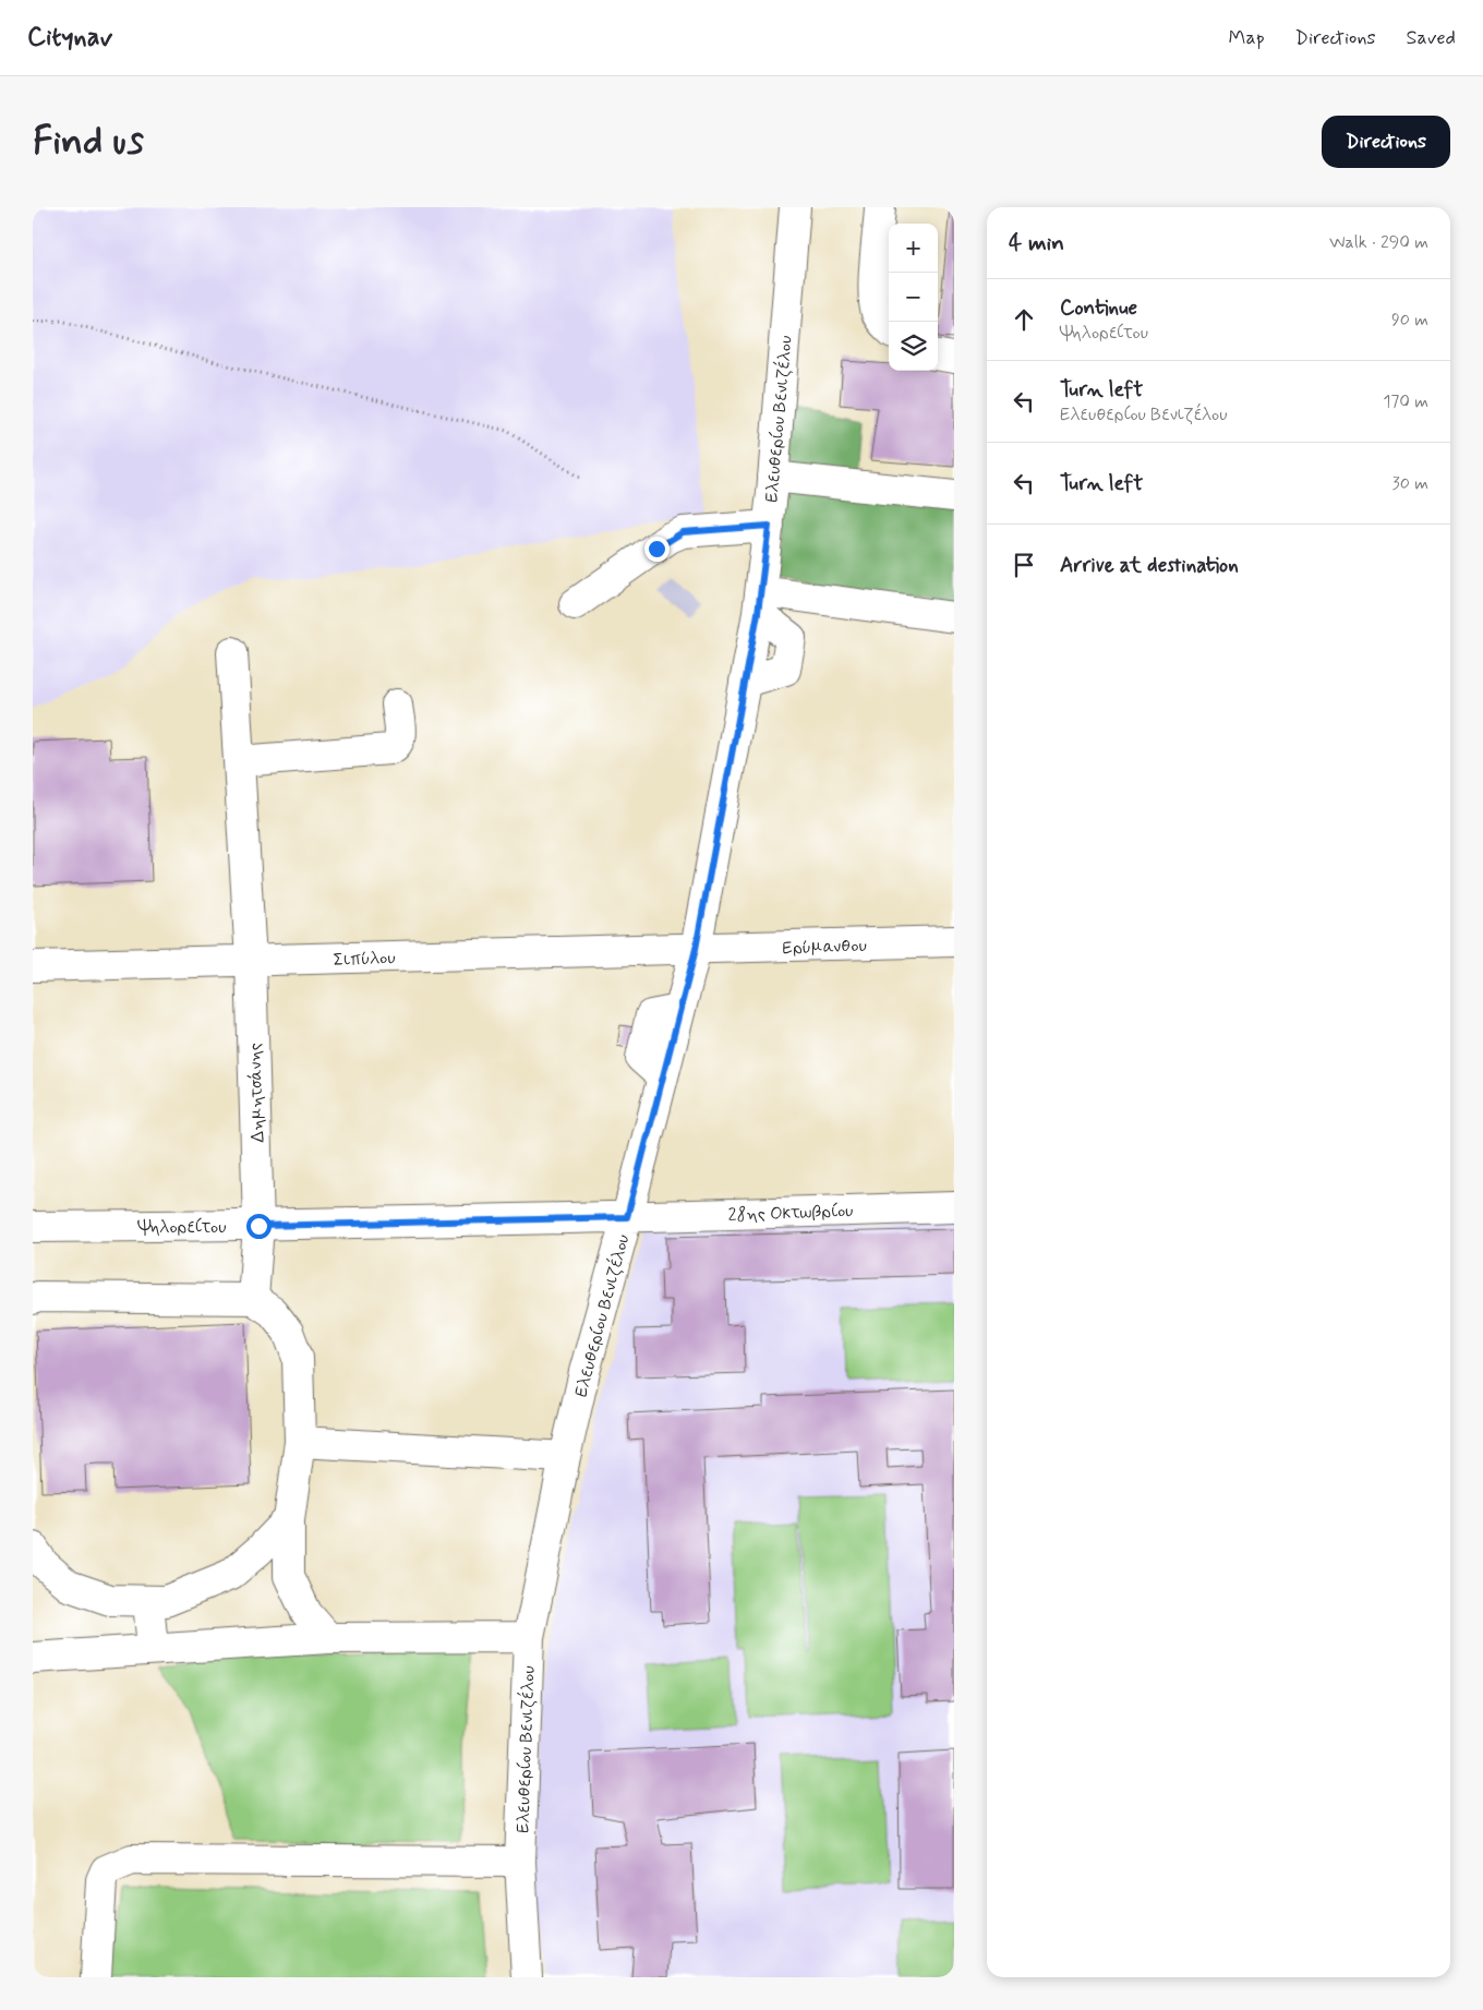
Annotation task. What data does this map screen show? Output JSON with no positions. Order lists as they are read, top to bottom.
{
  "streets": {
    "street": [
      "Ελευθερίου Βενιζέλου",
      "Ερύμανθου",
      "Σιπύλου",
      "Δημητσάνης",
      "28ης Οκτωβρίου",
      "Ψηλορείτου"
    ]
  },
  "crossings": [
    ["Ελευθερίου Βενιζέλου", "Ερύμανθου"],
    ["Ελευθερίου Βενιζέλου", "Σιπύλου"],
    ["Ελευθερίου Βενιζέλου", "28ης Οκτωβρίου"],
    ["Ελευθερίου Βενιζέλου", "Ψηλορείτου"],
    ["Ερύμανθου", "Σιπύλου"],
    ["Σιπύλου", "Δημητσάνης"],
    ["Δημητσάνης", "Ψηλορείτου"],
    ["28ης Οκτωβρίου", "Ψηλορείτου"]
  ],
  "page": {
    "header": "Citynav",
    "nav": ["Map", "Directions", "Saved"],
    "buttons": "Directions",
    "title": "Find us",
    "heading": ["4 min", "Walk · 290 m"],
    "map_buttons": ["+", "−"],
    "list": [
      ["Continue", "Ψηλορείτου", "90 m"],
      ["Turn left", "Ελευθερίου Βενιζέλου", "170 m"],
      ["Turn left", "30 m"],
      "Arrive at destination"
    ]
  }
}
